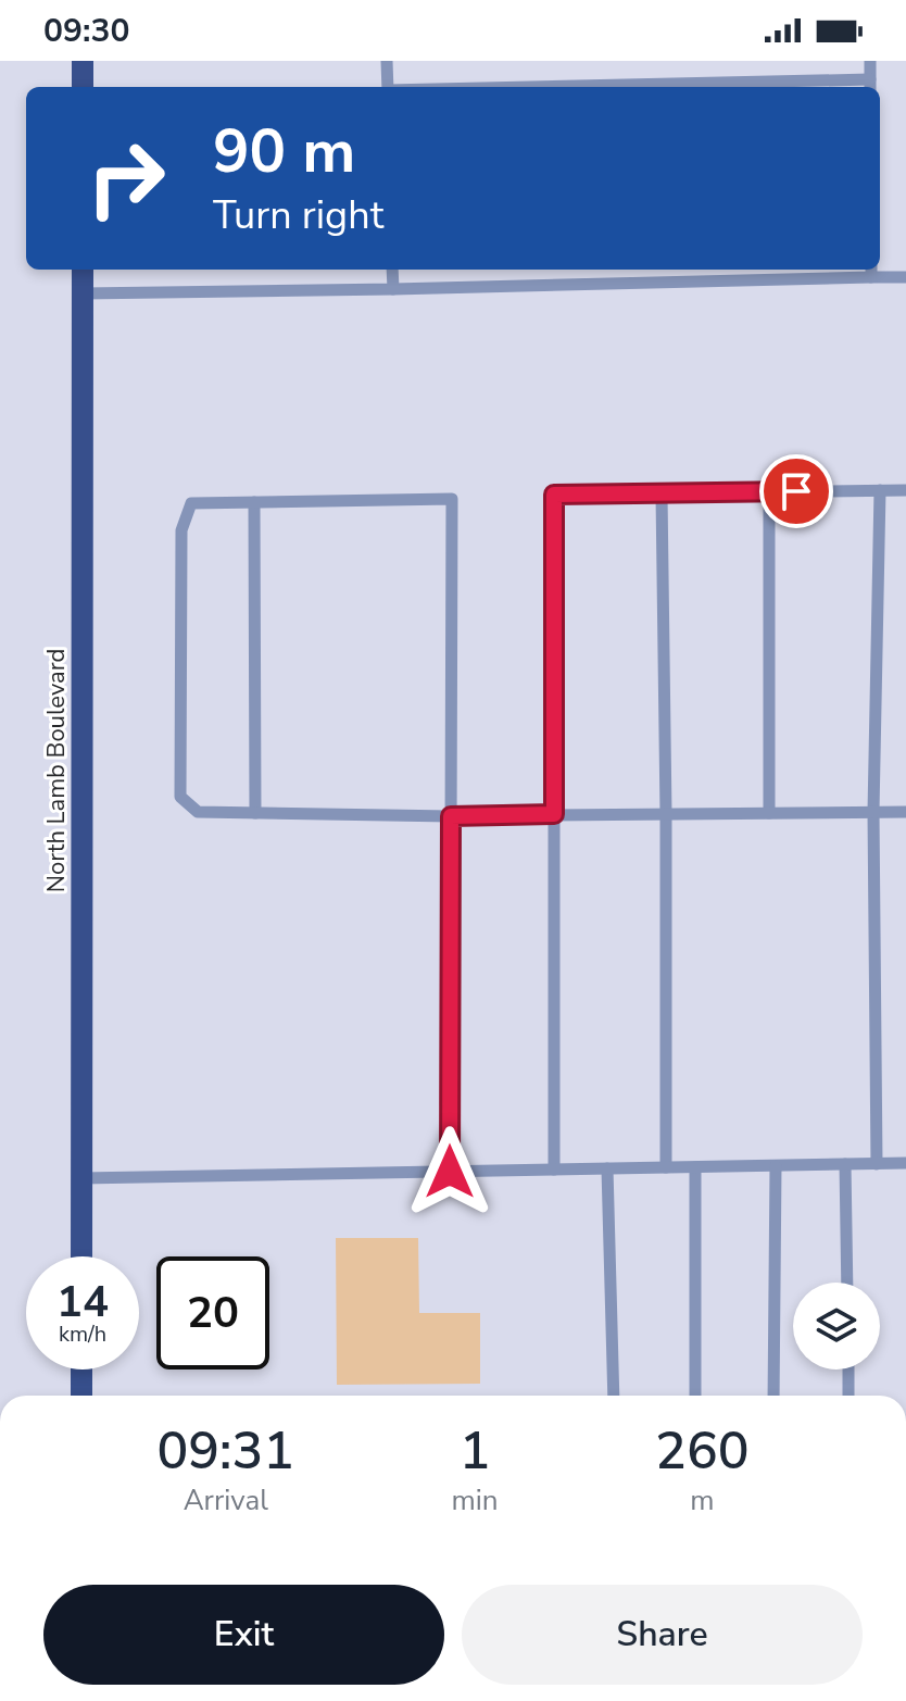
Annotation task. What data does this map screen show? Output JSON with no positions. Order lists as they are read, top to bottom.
{
  "streets": {
    "main road": ["North Lamb Boulevard"]
  },
  "page": {
    "status": "09:30",
    "turn": ["90 m", "Turn right"],
    "speed": "14 km/h",
    "limit": "20",
    "eta": [
      "09:31",
      "Arrival",
      "1",
      "min",
      "260",
      "m"
    ],
    "buttons": ["Exit", "Share"]
  }
}
